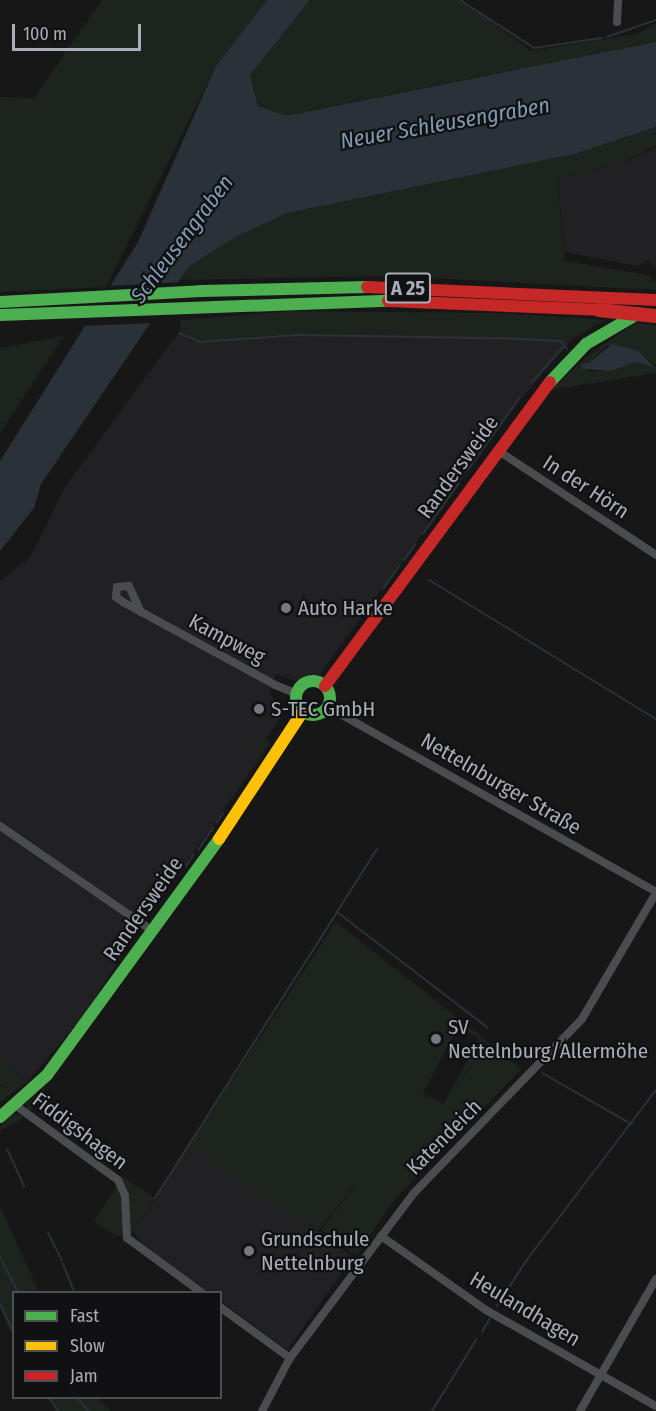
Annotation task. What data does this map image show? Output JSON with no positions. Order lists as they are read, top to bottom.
{
  "streets": {
    "main road": ["A 25", "Randersweide"],
    "street": [
      "In der Hörn",
      "Kampweg",
      "Nettelnburger Straße",
      "Fiddigshagen",
      "Katendeich",
      "Heulandhagen"
    ]
  },
  "crossings": [
    ["A 25", "Randersweide"],
    ["Randersweide", "In der Hörn"],
    ["Randersweide", "Kampweg"],
    ["Randersweide", "Nettelnburger Straße"],
    ["Randersweide", "Fiddigshagen"],
    ["Kampweg", "Nettelnburger Straße"],
    ["Nettelnburger Straße", "Katendeich"],
    ["Katendeich", "Heulandhagen"]
  ],
  "water": ["Neuer Schleusengraben", "Schleusengraben"],
  "places": [
    "Auto Harke",
    "S-TEC GmbH",
    "SV Nettelnburg/Allermöhe",
    "Grundschule Nettelnburg"
  ],
  "legend": ["Fast", "Slow", "Jam"],
  "scale_bar": "100 m"
}
